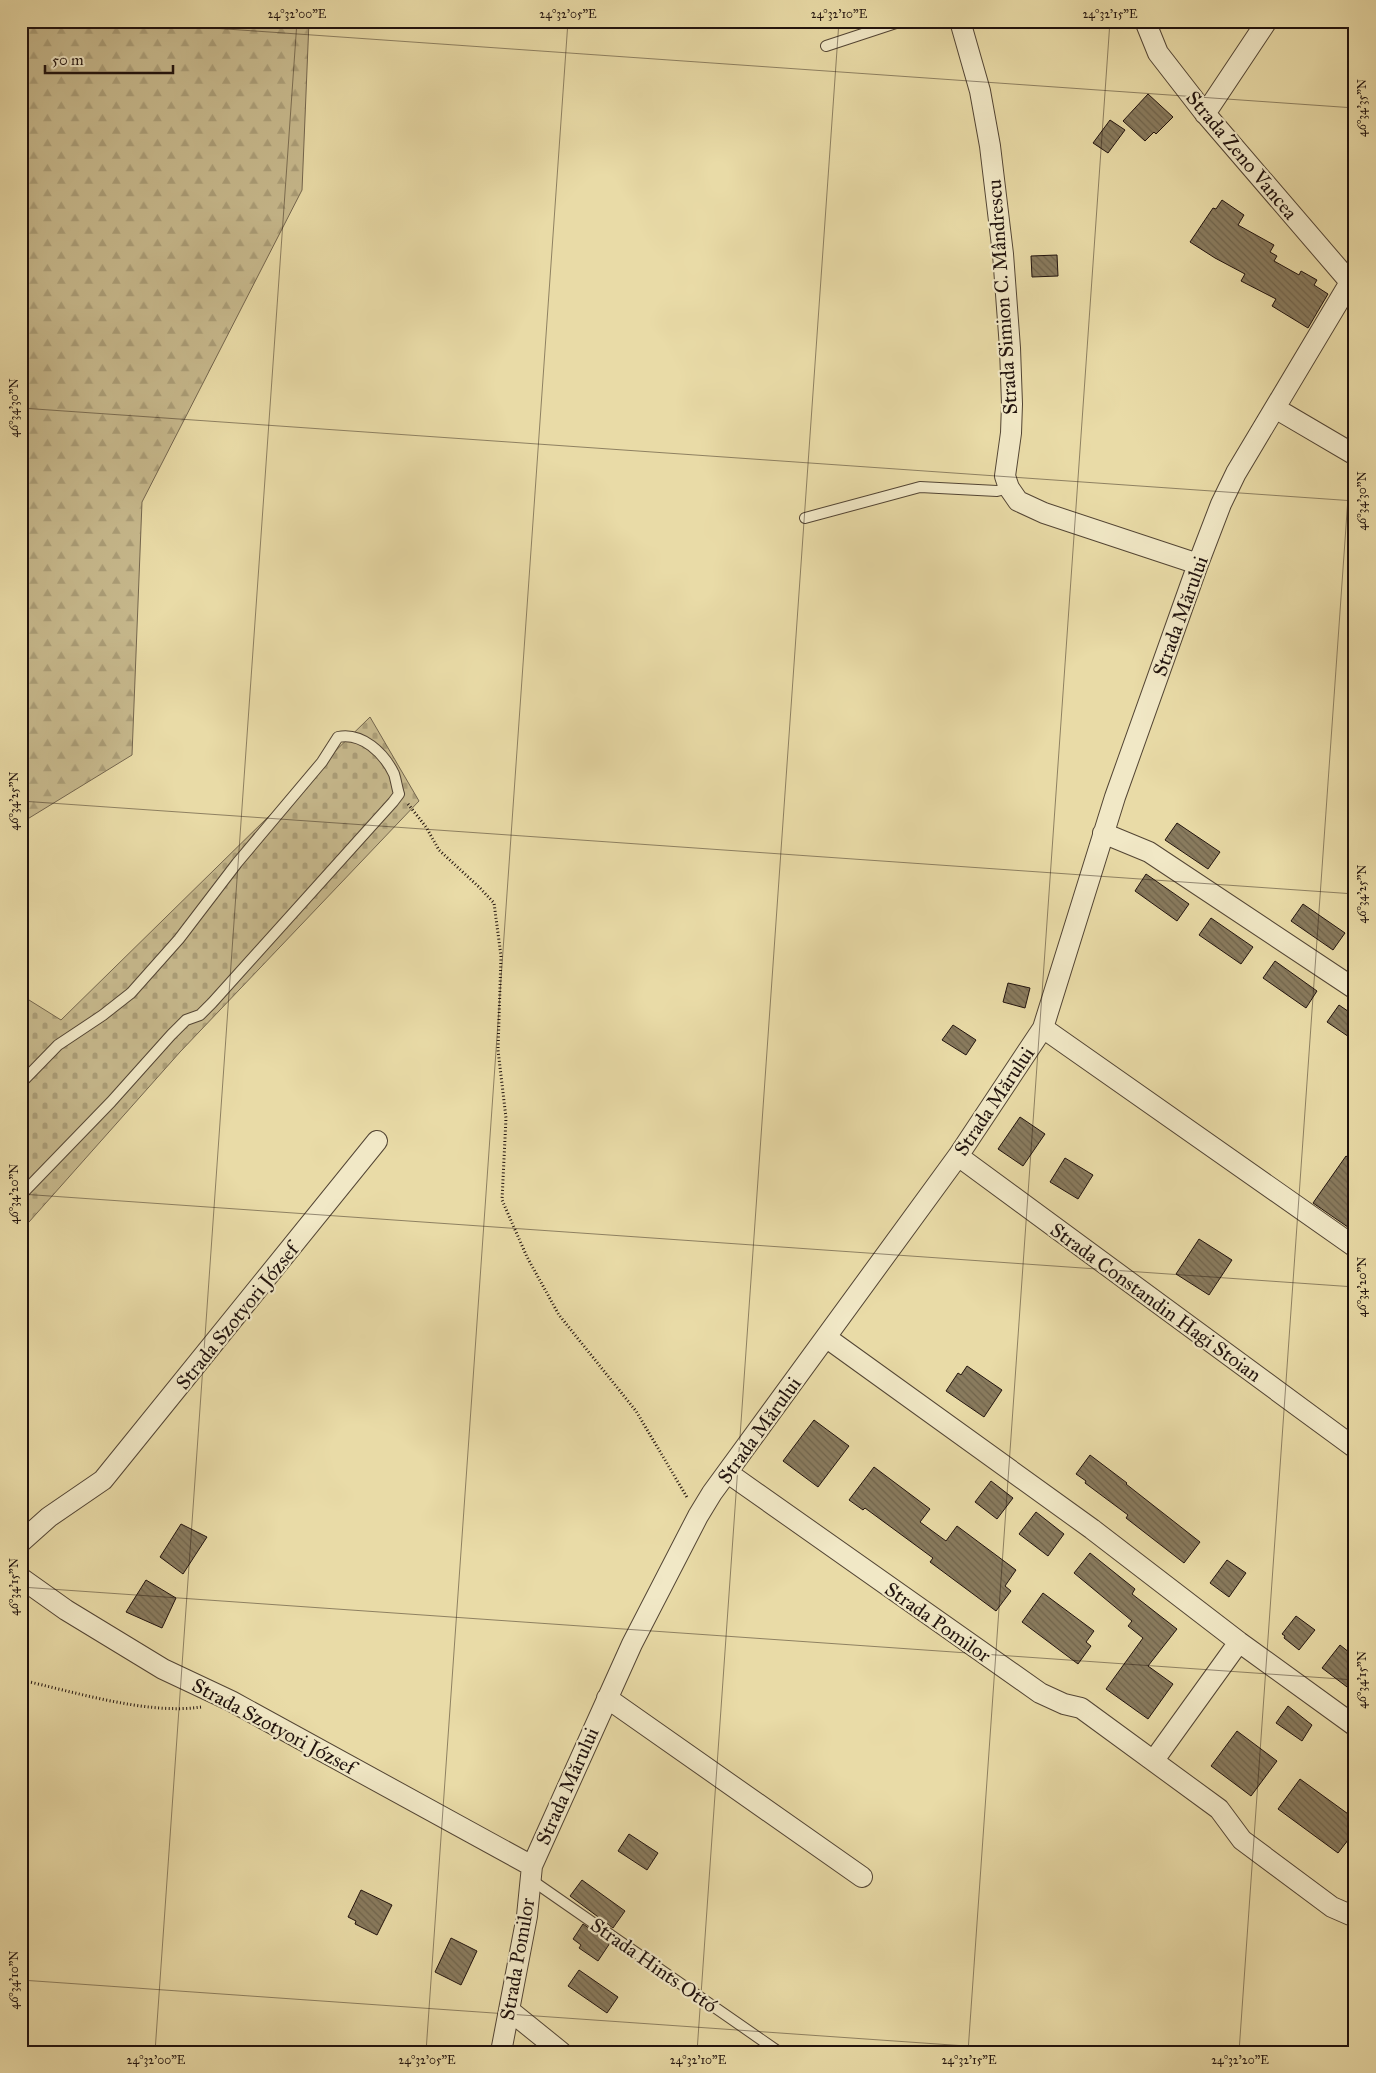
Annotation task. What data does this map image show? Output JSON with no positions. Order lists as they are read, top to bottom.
{
  "streets": {
    "street": [
      "Strada Zeno Vancea",
      "Strada Simion C. Mândrescu",
      "Strada Mărului",
      "Strada Constandin Hagi Stoian",
      "Strada Szotyori József",
      "Strada Pomilor"
    ],
    "lane": ["Strada Hints Ottó"]
  },
  "crossings": [
    ["Strada Zeno Vancea", "Strada Mărului"],
    ["Strada Mărului", "Strada Constandin Hagi Stoian"],
    ["Strada Mărului", "Strada Szotyori József"],
    ["Strada Mărului", "Strada Pomilor"],
    ["Strada Mărului", "Strada Hints Ottó"],
    ["Strada Szotyori József", "Strada Pomilor"],
    ["Strada Szotyori József", "Strada Hints Ottó"],
    ["Strada Pomilor", "Strada Hints Ottó"]
  ],
  "scale_bar": "50 m",
  "coordinates": [
    "24°32'00\"E",
    "24°32'05\"E",
    "24°32'10\"E",
    "24°32'15\"E",
    "46°34'35\"N",
    "46°34'30\"N",
    "46°34'25\"N",
    "46°34'20\"N",
    "46°34'15\"N",
    "46°34'10\"N",
    "24°32'20\"E"
  ]
}
